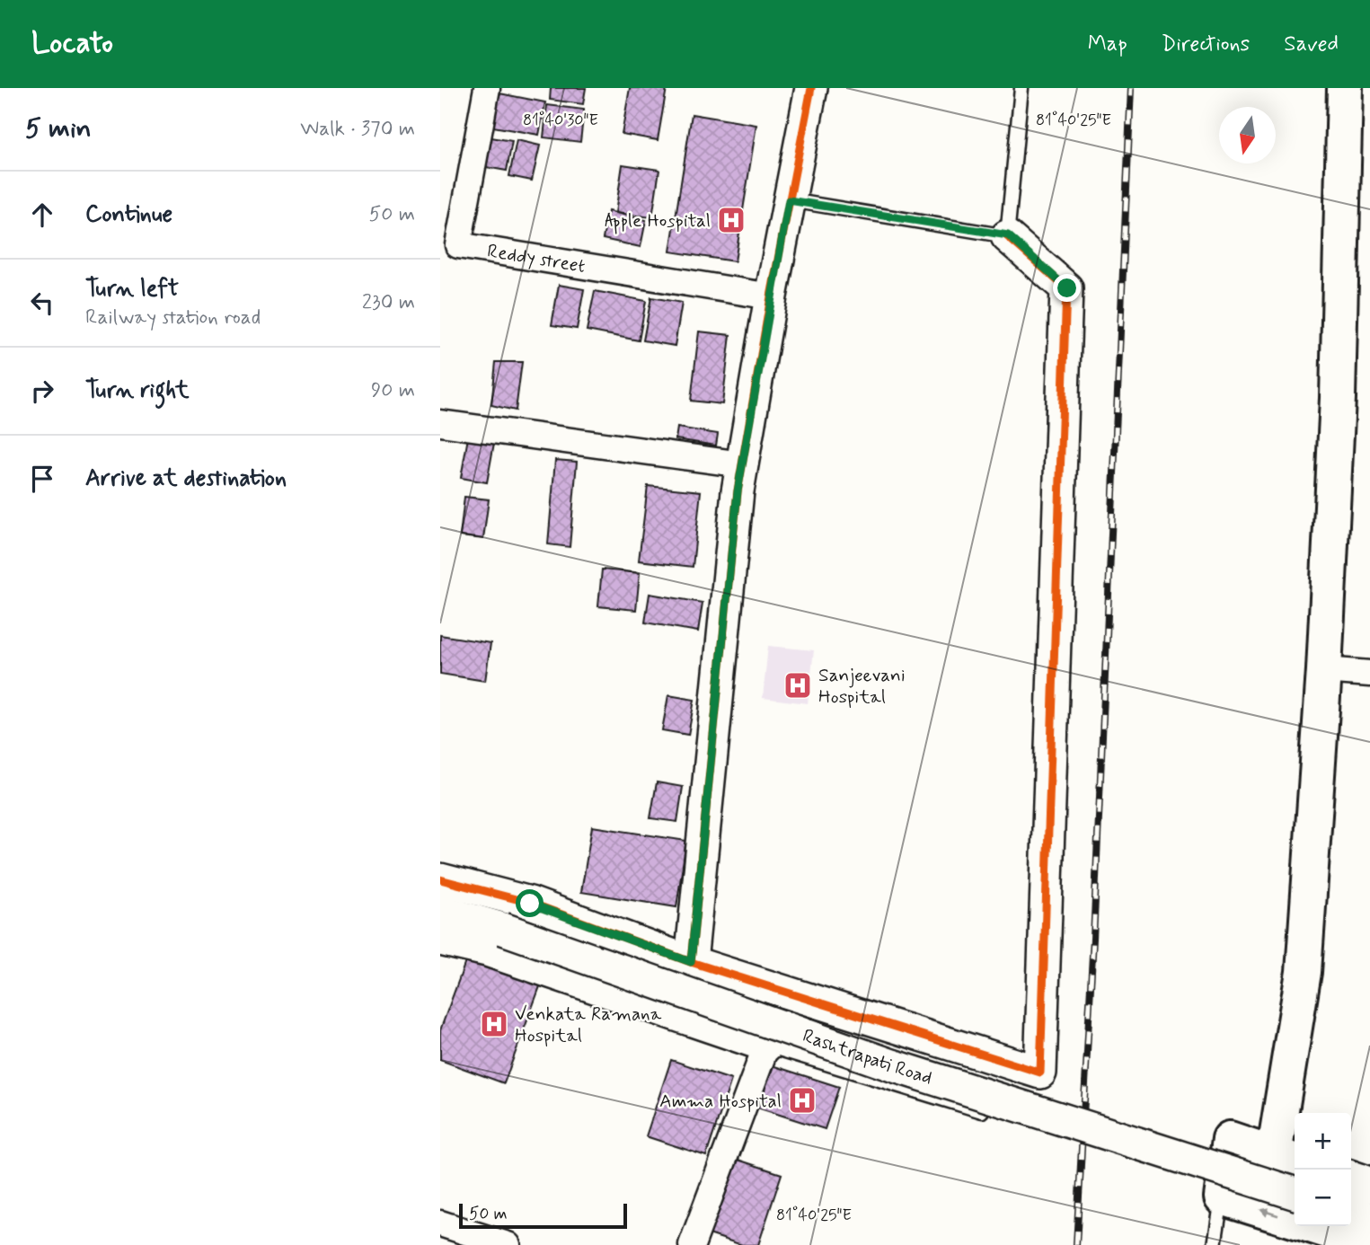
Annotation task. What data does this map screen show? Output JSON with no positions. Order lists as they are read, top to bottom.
{
  "streets": {
    "street": ["Reddy street", "Rashtrapati Road"]
  },
  "places": {
    "hospital": [
      "Apple Hospital",
      "Sanjeevani Hospital",
      "Venkata Ramana Hospital",
      "Amma Hospital"
    ]
  },
  "scale_bar": "50 m",
  "north": "bottom",
  "page": {
    "header": "Locato",
    "nav": ["Map", "Directions", "Saved"],
    "heading": ["5 min", "Walk · 370 m"],
    "list": [
      ["Continue", "50 m"],
      ["Turn left", "Railway station road", "230 m"],
      ["Turn right", "90 m"],
      "Arrive at destination"
    ],
    "map_buttons": ["+", "−"],
    "scale": "50 m"
  },
  "coordinates": ["81°40'30\"E", "81°40'25\"E"]
}
